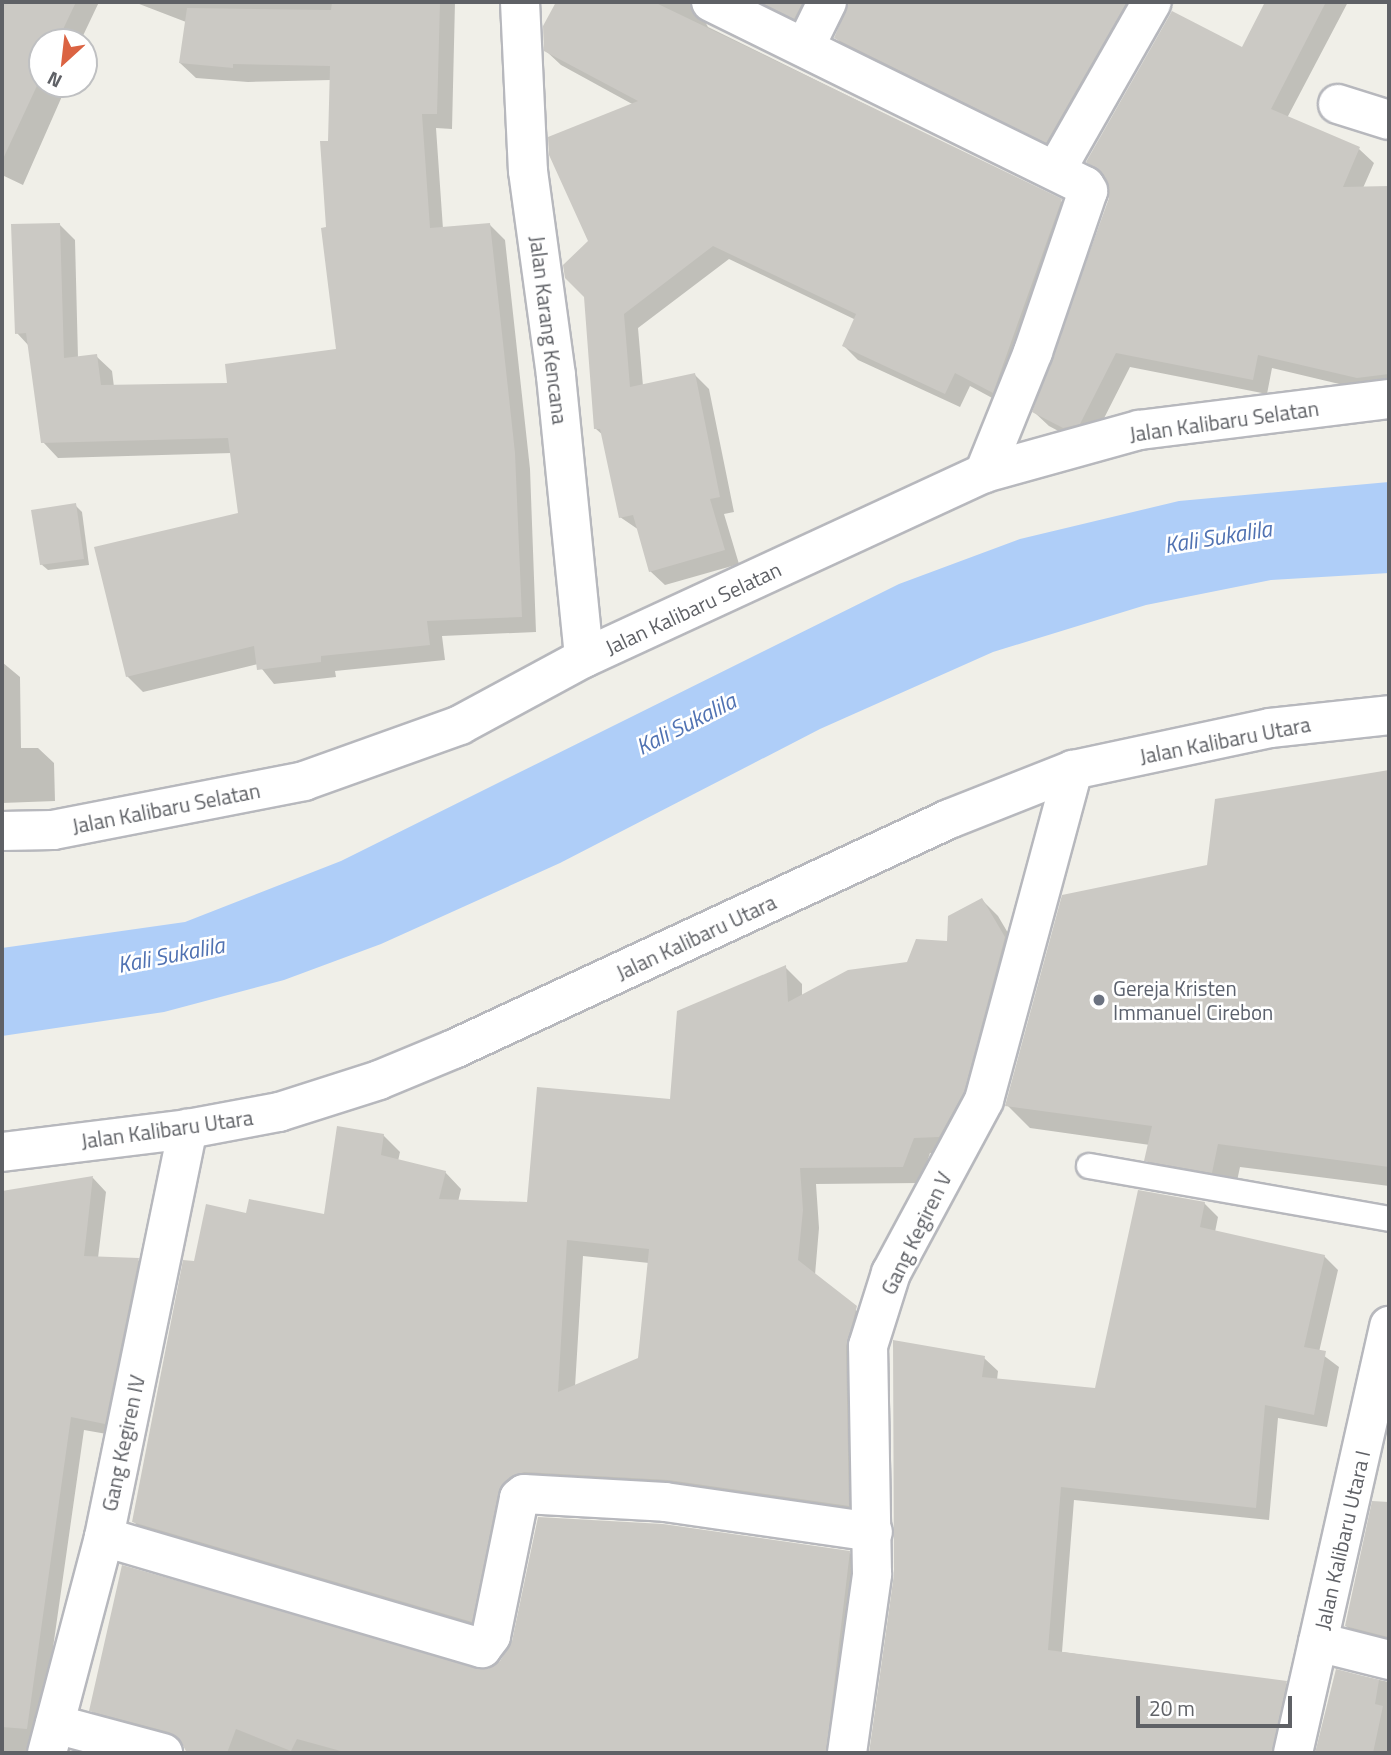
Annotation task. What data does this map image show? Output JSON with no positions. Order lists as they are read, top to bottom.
{
  "streets": {
    "street": [
      "Jalan Karang Kencana",
      "Jalan Kalibaru Selatan",
      "Jalan Kalibaru Utara",
      "Gang Kegiren V",
      "Gang Kegiren IV",
      "Jalan Kalibaru Utara I"
    ]
  },
  "crossings": [
    ["Jalan Karang Kencana", "Jalan Kalibaru Selatan"],
    ["Jalan Kalibaru Utara", "Gang Kegiren V"],
    ["Jalan Kalibaru Utara", "Gang Kegiren IV"]
  ],
  "water": ["Kali Sukalila"],
  "places": ["Gereja Kristen Immanuel Cirebon"],
  "scale_bar": "20 m",
  "north": "bottom left"
}
